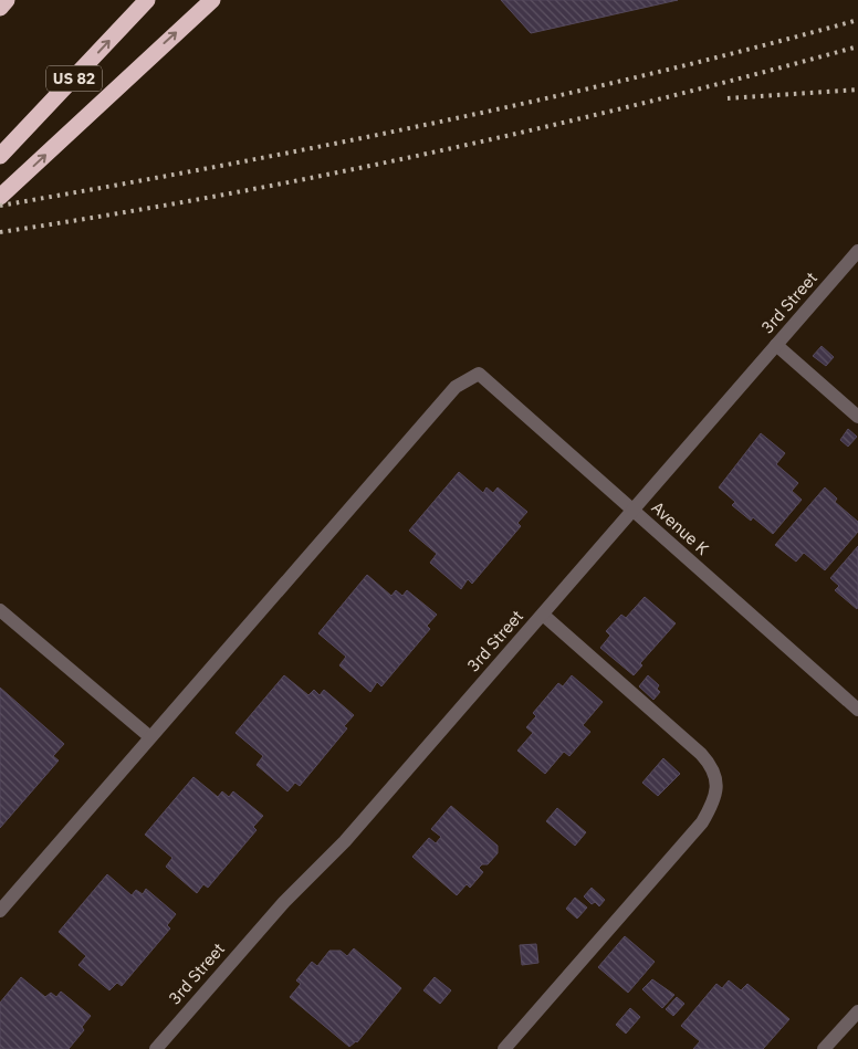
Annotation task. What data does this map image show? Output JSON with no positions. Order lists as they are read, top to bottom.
{
  "streets": {
    "highway": ["US 82"],
    "street": ["3rd Street", "Avenue K"]
  },
  "crossings": [
    ["3rd Street", "Avenue K"]
  ]
}
